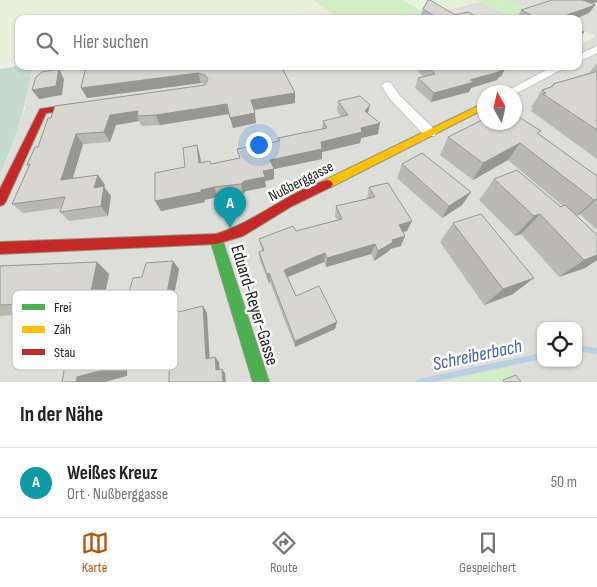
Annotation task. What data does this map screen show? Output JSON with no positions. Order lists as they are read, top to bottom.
{
  "streets": {
    "street": ["Nußberggasse", "Eduard-Reyer-Gasse"]
  },
  "crossings": [
    ["Nußberggasse", "Eduard-Reyer-Gasse"]
  ],
  "water": ["Schreiberbach"],
  "legend": ["Frei", "Zäh", "Stau"],
  "north": "top",
  "page": {
    "search": "Hier suchen",
    "pins": "A",
    "heading": "In der Nähe",
    "list": [
      {
        "mark": "A",
        "name": "Weißes Kreuz",
        "note": "Ort · Nußberggasse",
        "value": "50 m"
      }
    ],
    "nav": ["Karte", "Route", "Gespeichert"]
  }
}
